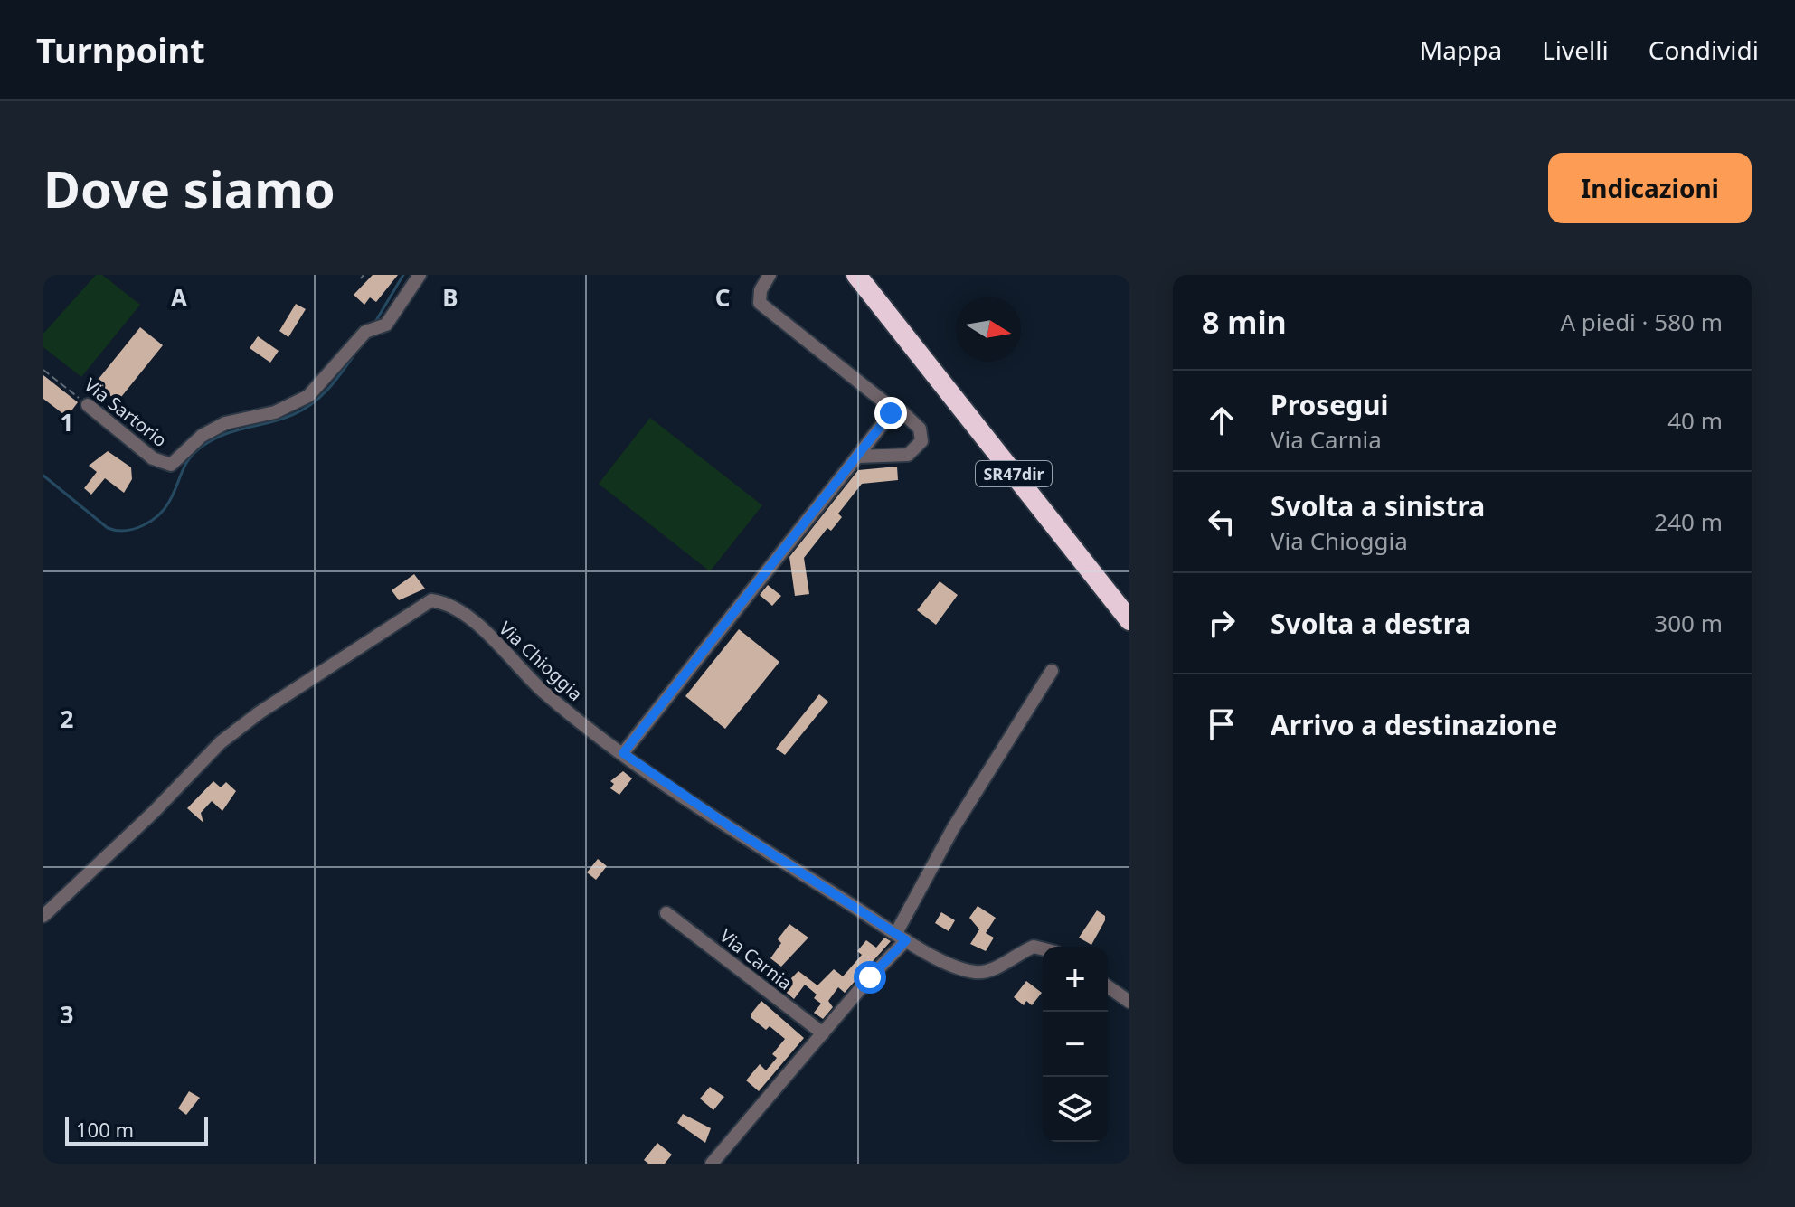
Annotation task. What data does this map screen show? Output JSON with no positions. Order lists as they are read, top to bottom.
{
  "streets": {
    "highway": ["SR47dir"],
    "street": ["Via Sartorio", "Via Chioggia", "Via Carnia"]
  },
  "scale_bar": "100 m",
  "north": "right",
  "page": {
    "header": "Turnpoint",
    "nav": ["Mappa", "Livelli", "Condividi"],
    "buttons": "Indicazioni",
    "title": "Dove siamo",
    "heading": ["8 min", "A piedi · 580 m"],
    "list": [
      ["Prosegui", "Via Carnia", "40 m"],
      ["Svolta a sinistra", "Via Chioggia", "240 m"],
      ["Svolta a destra", "300 m"],
      "Arrivo a destinazione"
    ],
    "map_buttons": ["+", "−"],
    "scale": "100 m"
  },
  "grid": {
    "columns": ["A", "B", "C"],
    "rows": ["1", "2", "3"]
  }
}
